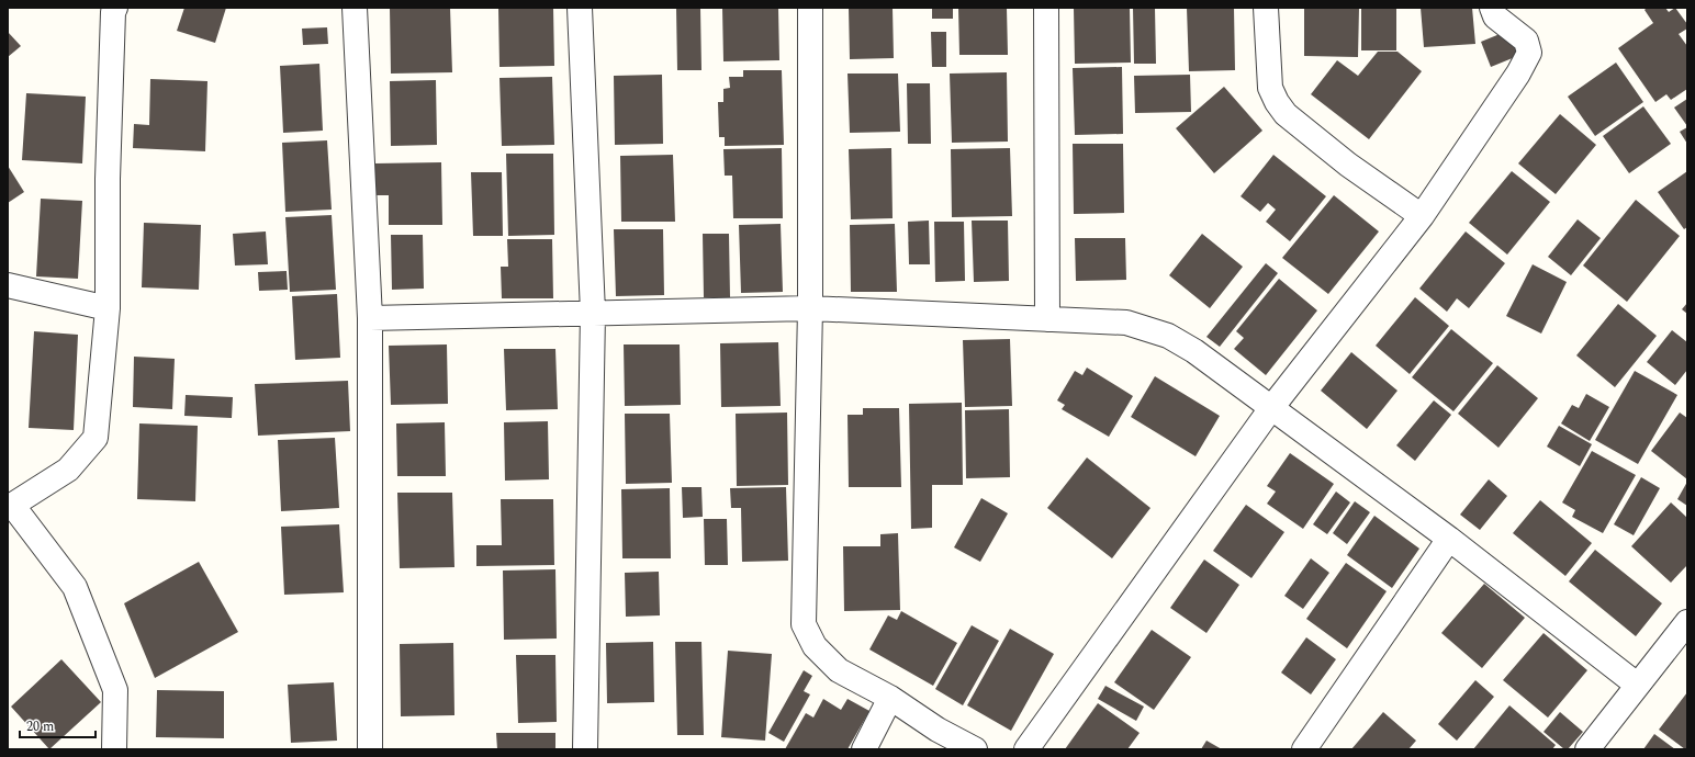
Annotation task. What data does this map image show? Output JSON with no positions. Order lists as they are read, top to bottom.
{
  "scale_bar": "20 m"
}
